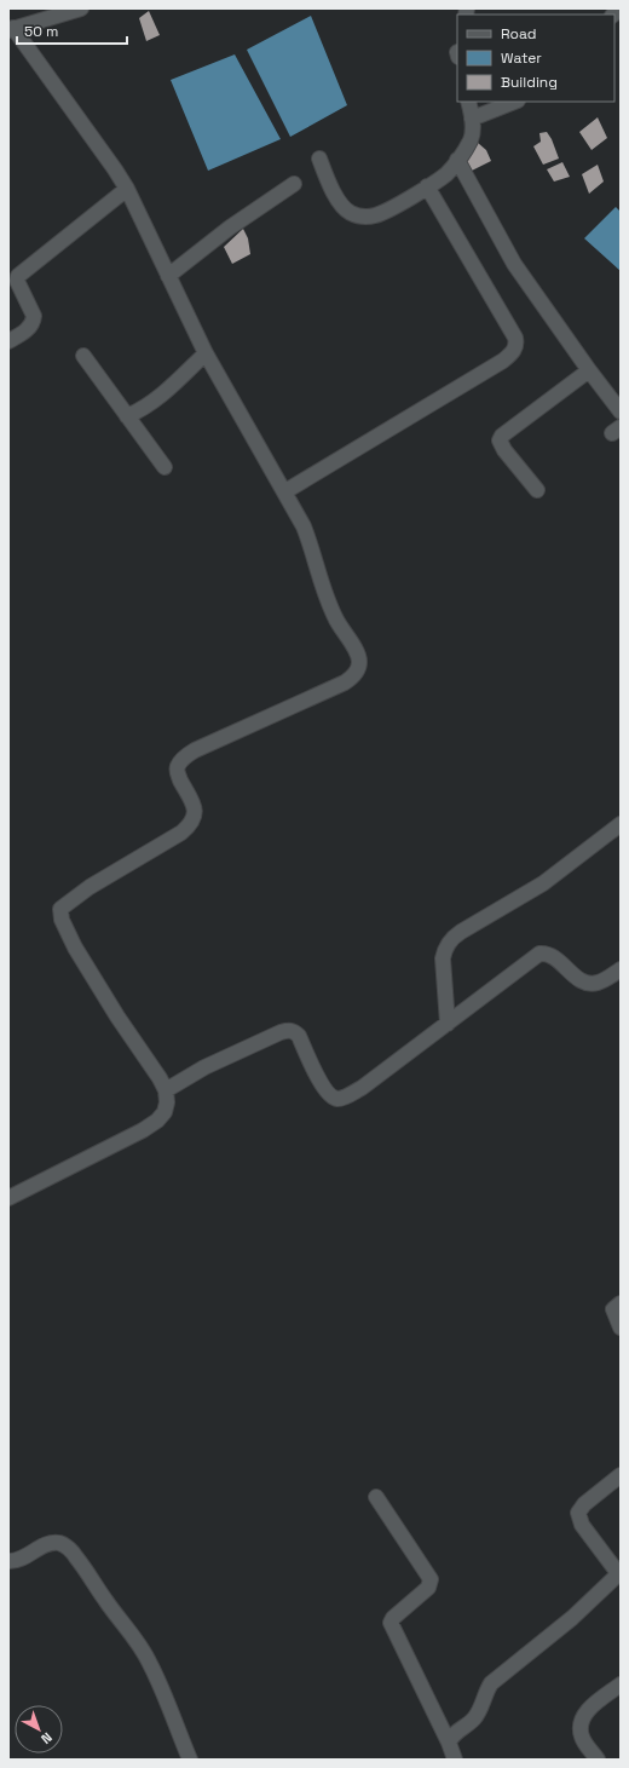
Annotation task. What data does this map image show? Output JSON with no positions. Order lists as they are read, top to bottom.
{
  "legend": ["Road", "Water", "Building"],
  "scale_bar": "50 m",
  "north": "bottom right"
}
